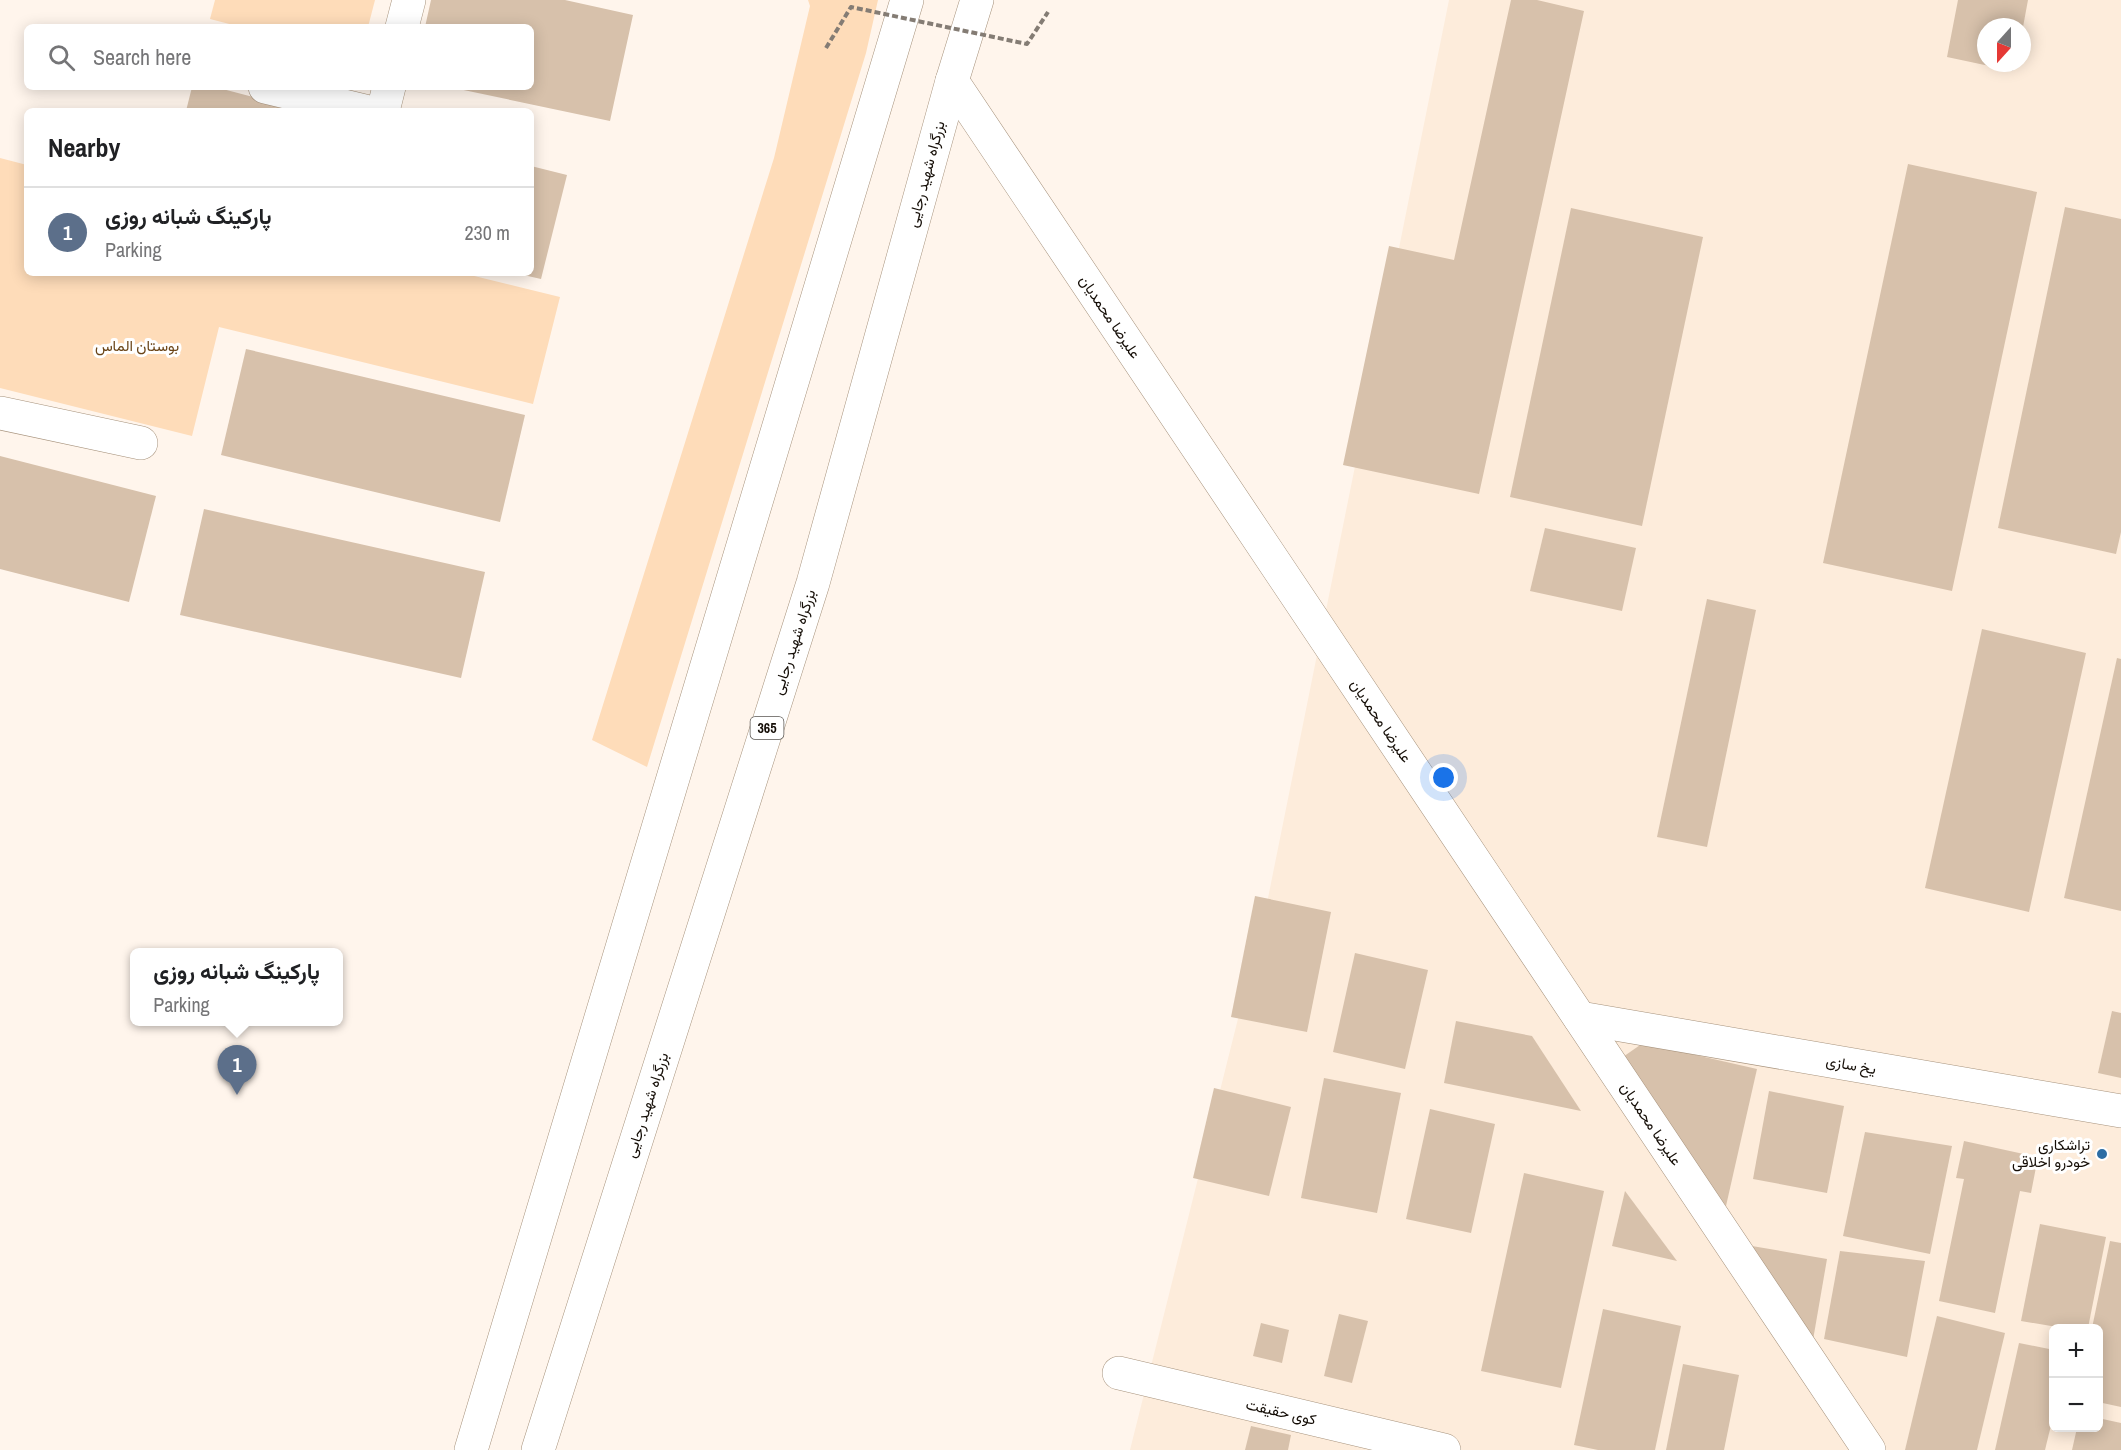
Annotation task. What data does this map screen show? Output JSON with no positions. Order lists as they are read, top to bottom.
{
  "streets": {
    "main road": [
      "بزرگراه شهید رجایی",
      "علیرضا محمدیان",
      "365",
      "یخ سازی",
      "کوی حقیقت"
    ]
  },
  "crossings": [
    ["بزرگراه شهید رجایی", "علیرضا محمدیان"],
    ["علیرضا محمدیان", "یخ سازی"]
  ],
  "parks": ["بوستان الماس"],
  "places": ["تراشکاری خودرو اخلاقی"],
  "north": "bottom",
  "page": {
    "search": "Search here",
    "heading": "Nearby",
    "list": [
      {
        "mark": "1",
        "name": "پارکینگ شبانه روزی",
        "note": "Parking",
        "value": "230 m"
      }
    ],
    "popup": ["پارکینگ شبانه روزی", "Parking"],
    "pins": "1",
    "map_buttons": ["+", "−"]
  }
}
